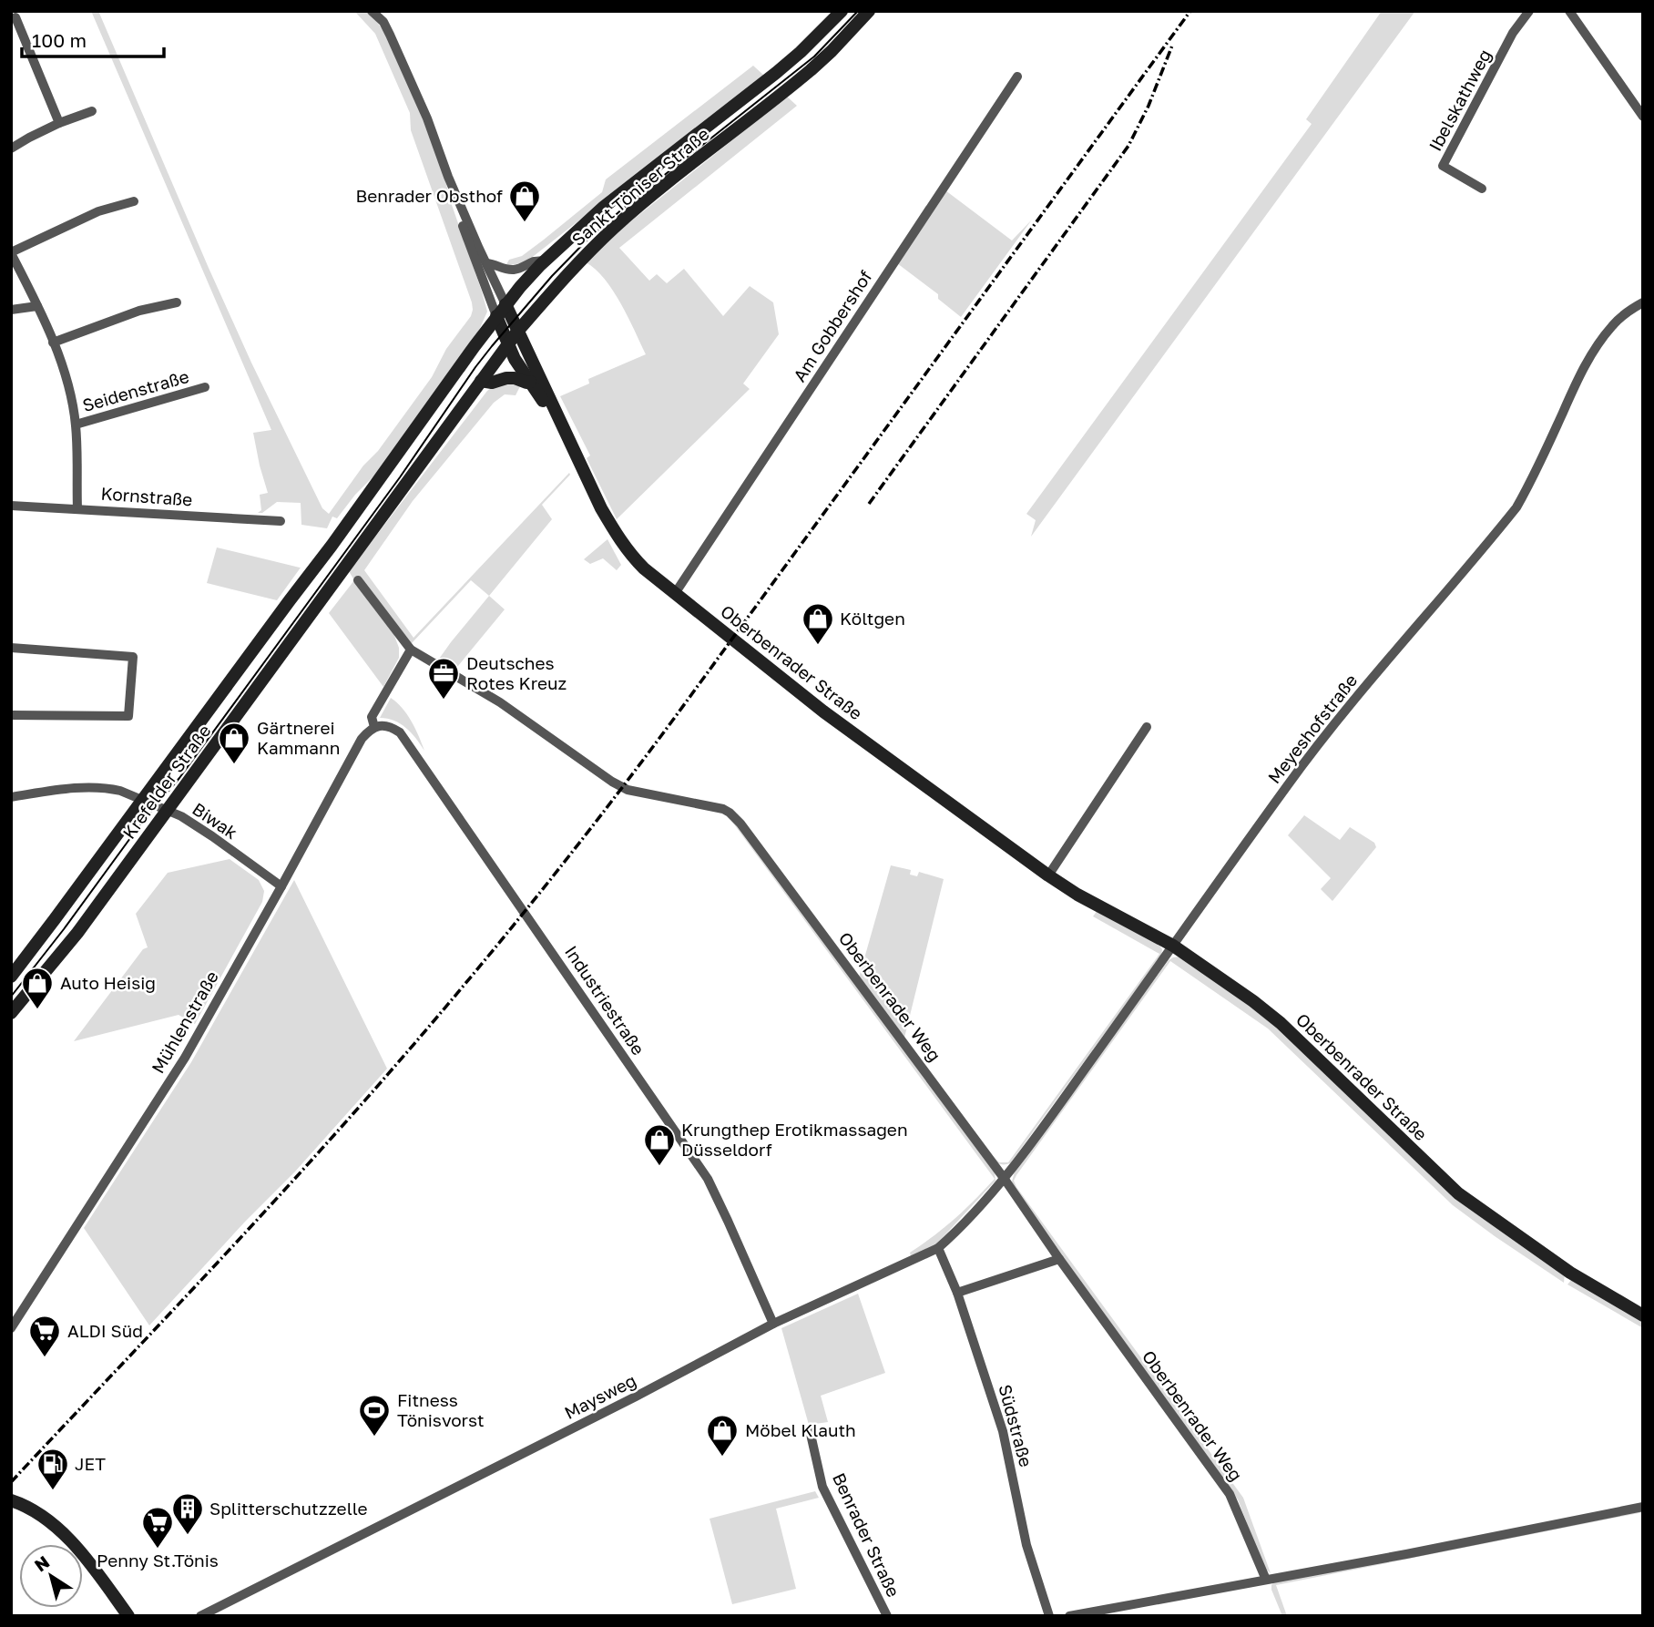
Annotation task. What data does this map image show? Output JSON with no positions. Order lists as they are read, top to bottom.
{
  "streets": {
    "main road": ["Sankt Töniser Straße", "Oberbenrader Straße", "Krefelder Straße"],
    "street": [
      "Ibelskathweg",
      "Am Gobbershof",
      "Seidenstraße",
      "Kornstraße",
      "Meyeshofstraße",
      "Biwak",
      "Oberbenrader Weg",
      "Industriestraße",
      "Mühlenstraße",
      "Maysweg",
      "Südstraße",
      "Benrader Straße"
    ]
  },
  "crossings": [
    ["Sankt Töniser Straße", "Oberbenrader Straße"],
    ["Sankt Töniser Straße", "Krefelder Straße"],
    ["Am Gobbershof", "Oberbenrader Straße"],
    ["Seidenstraße", "Kornstraße"],
    ["Oberbenrader Straße", "Meyeshofstraße"],
    ["Meyeshofstraße", "Oberbenrader Weg"],
    ["Meyeshofstraße", "Maysweg"],
    ["Krefelder Straße", "Biwak"],
    ["Biwak", "Mühlenstraße"],
    ["Oberbenrader Weg", "Maysweg"],
    ["Industriestraße", "Mühlenstraße"],
    ["Industriestraße", "Maysweg"],
    ["Maysweg", "Südstraße"]
  ],
  "places": {
    "shop": [
      "Benrader Obsthof",
      "Költgen",
      "Gärtnerei Kammann",
      "Auto Heisig",
      "Krungthep Erotikmassagen Düsseldorf",
      "Möbel Klauth"
    ],
    "office": ["Deutsches Rotes Kreuz"],
    "supermarket": ["ALDI Süd", "Penny St.Tönis"],
    "sports": ["Fitness Tönisvorst"],
    "fuel station": ["JET"],
    "building": ["Splitterschutzzelle"]
  },
  "scale_bar": "100 m",
  "north": "top left"
}
